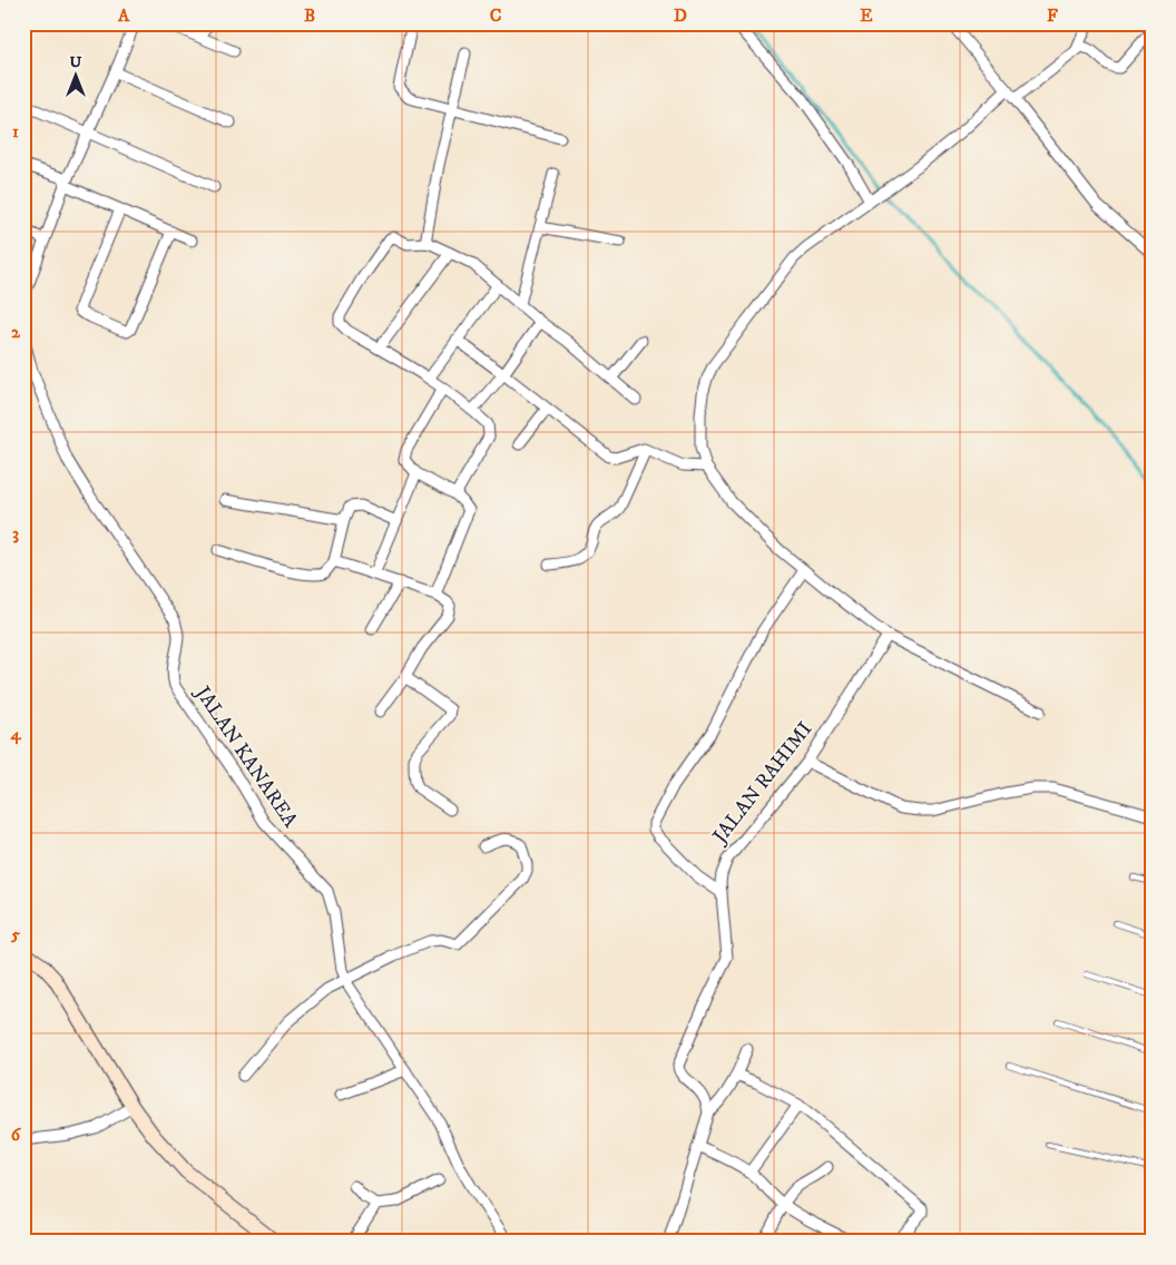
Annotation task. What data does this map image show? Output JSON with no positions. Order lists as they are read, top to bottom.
{
  "streets": {
    "street": ["JALAN KANAREA", "JALAN RAHIMI"]
  },
  "north": "top",
  "grid": {
    "columns": [
      "A",
      "B",
      "C",
      "D",
      "E",
      "F"
    ],
    "rows": [
      "1",
      "2",
      "3",
      "4",
      "5",
      "6"
    ]
  }
}
